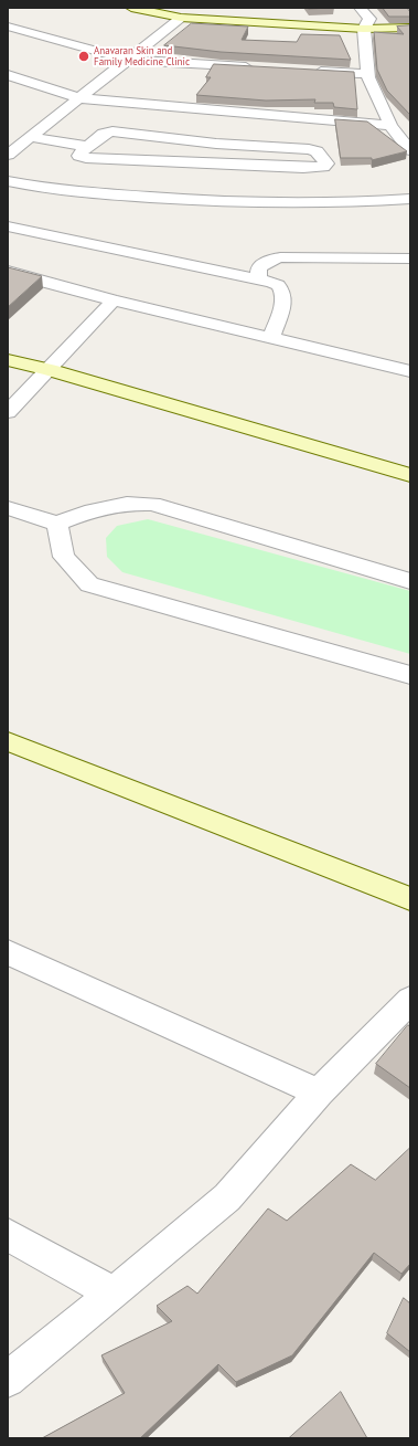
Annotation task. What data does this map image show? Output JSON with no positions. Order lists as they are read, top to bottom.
{
  "places": ["Anavaran Skin and Family Medicine Clinic"]
}
